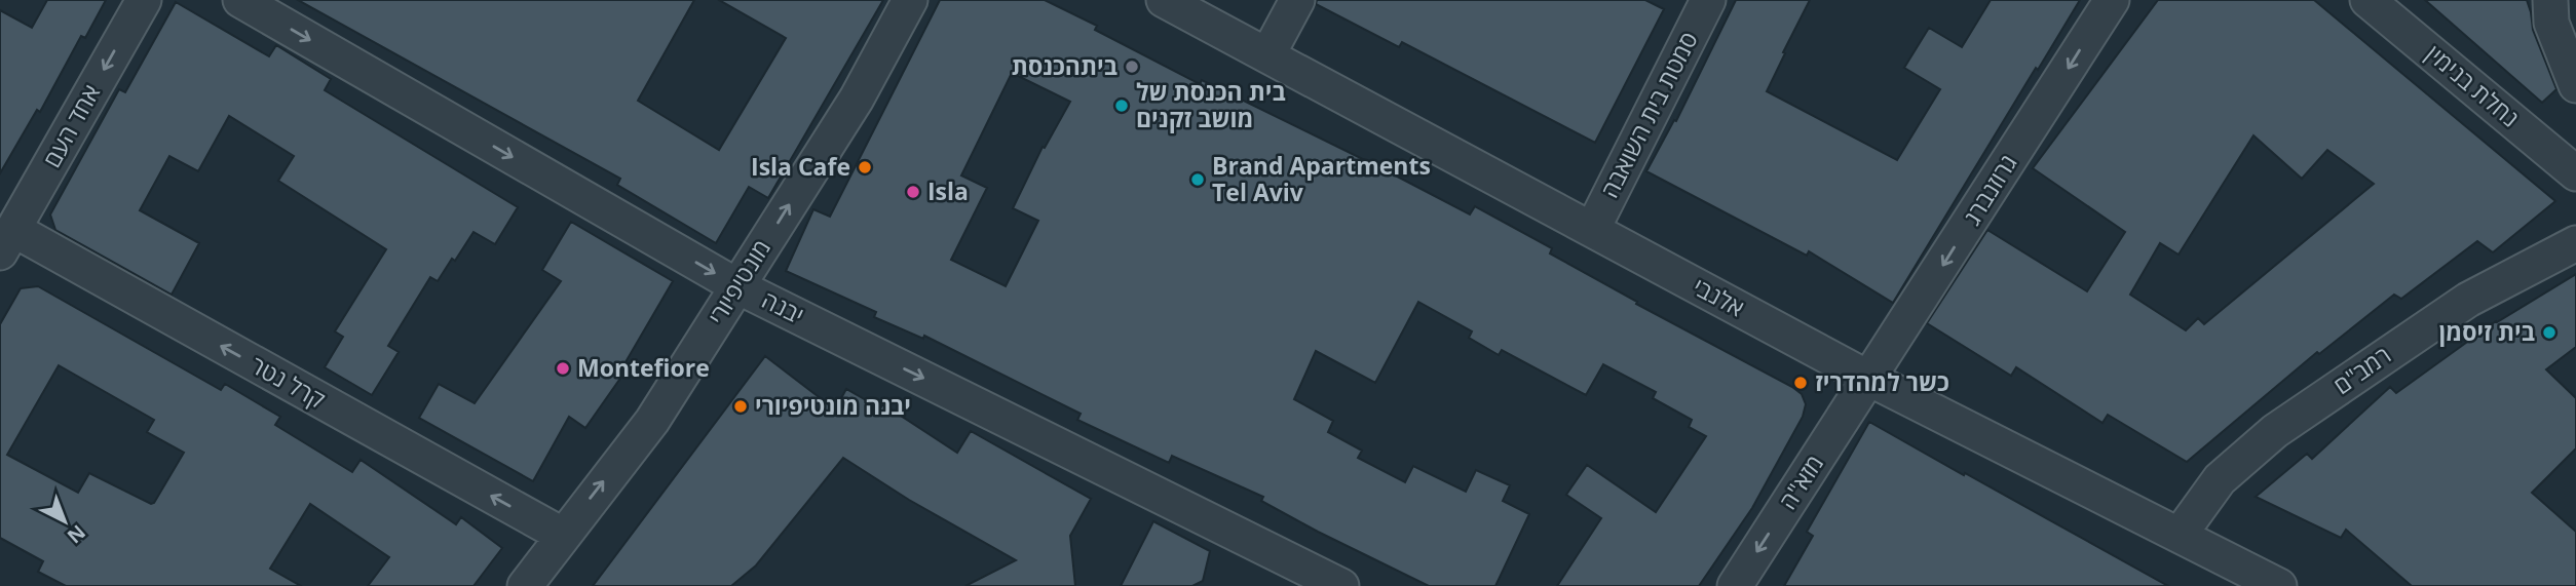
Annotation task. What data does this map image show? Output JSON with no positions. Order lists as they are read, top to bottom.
{
  "streets": {
    "street": [
      "נחלת בנימין",
      "סמטת בית השואבה",
      "אחד העם",
      "גרוזנברג",
      "מונטיפיורי",
      "אלנבי",
      "יבנה",
      "רמב\"ם",
      "קרל נטר",
      "מזא\"ה"
    ]
  },
  "crossings": [
    ["סמטת בית השואבה", "אלנבי"],
    ["אחד העם", "קרל נטר"],
    ["גרוזנברג", "אלנבי"],
    ["גרוזנברג", "מזא\"ה"],
    ["מונטיפיורי", "יבנה"],
    ["מונטיפיורי", "קרל נטר"],
    ["אלנבי", "רמב\"ם"],
    ["אלנבי", "מזא\"ה"]
  ],
  "one_way": [
    "אחד העם",
    "גרוזנברג",
    "מונטיפיורי",
    "יבנה",
    "קרל נטר",
    "מזא\"ה"
  ],
  "places": [
    "ביתהכנסת",
    "בית הכנסת של מושב זקנים",
    "Isla Cafe",
    "Brand Apartments Tel Aviv",
    "Isla",
    "בית זיסמן",
    "Montefiore",
    "כשר למהדריז",
    "יבנה מונטיפיורי"
  ],
  "north": "bottom right"
}
